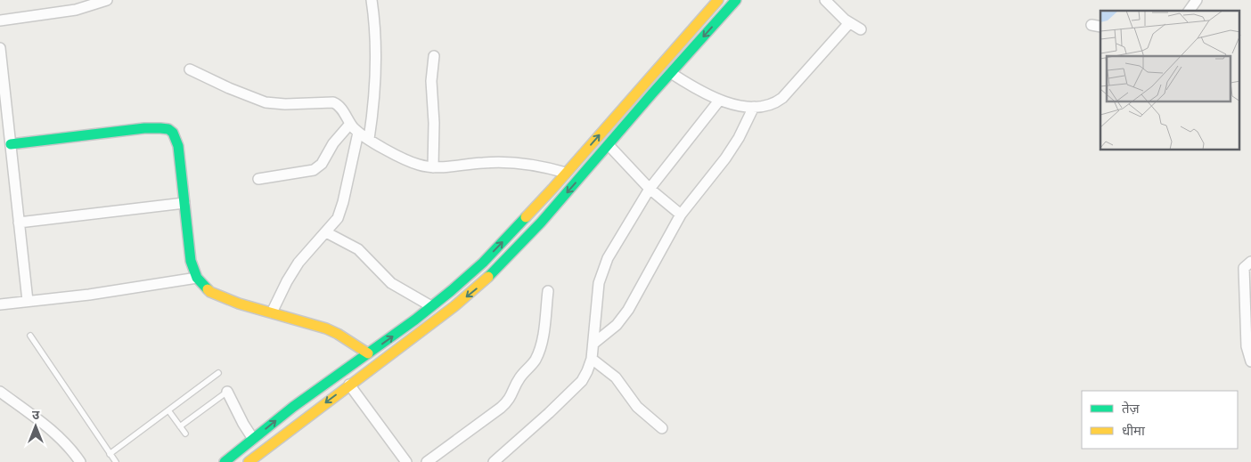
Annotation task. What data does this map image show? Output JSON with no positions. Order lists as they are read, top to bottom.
{
  "legend": ["तेज़", "धीमा"],
  "north": "top"
}
